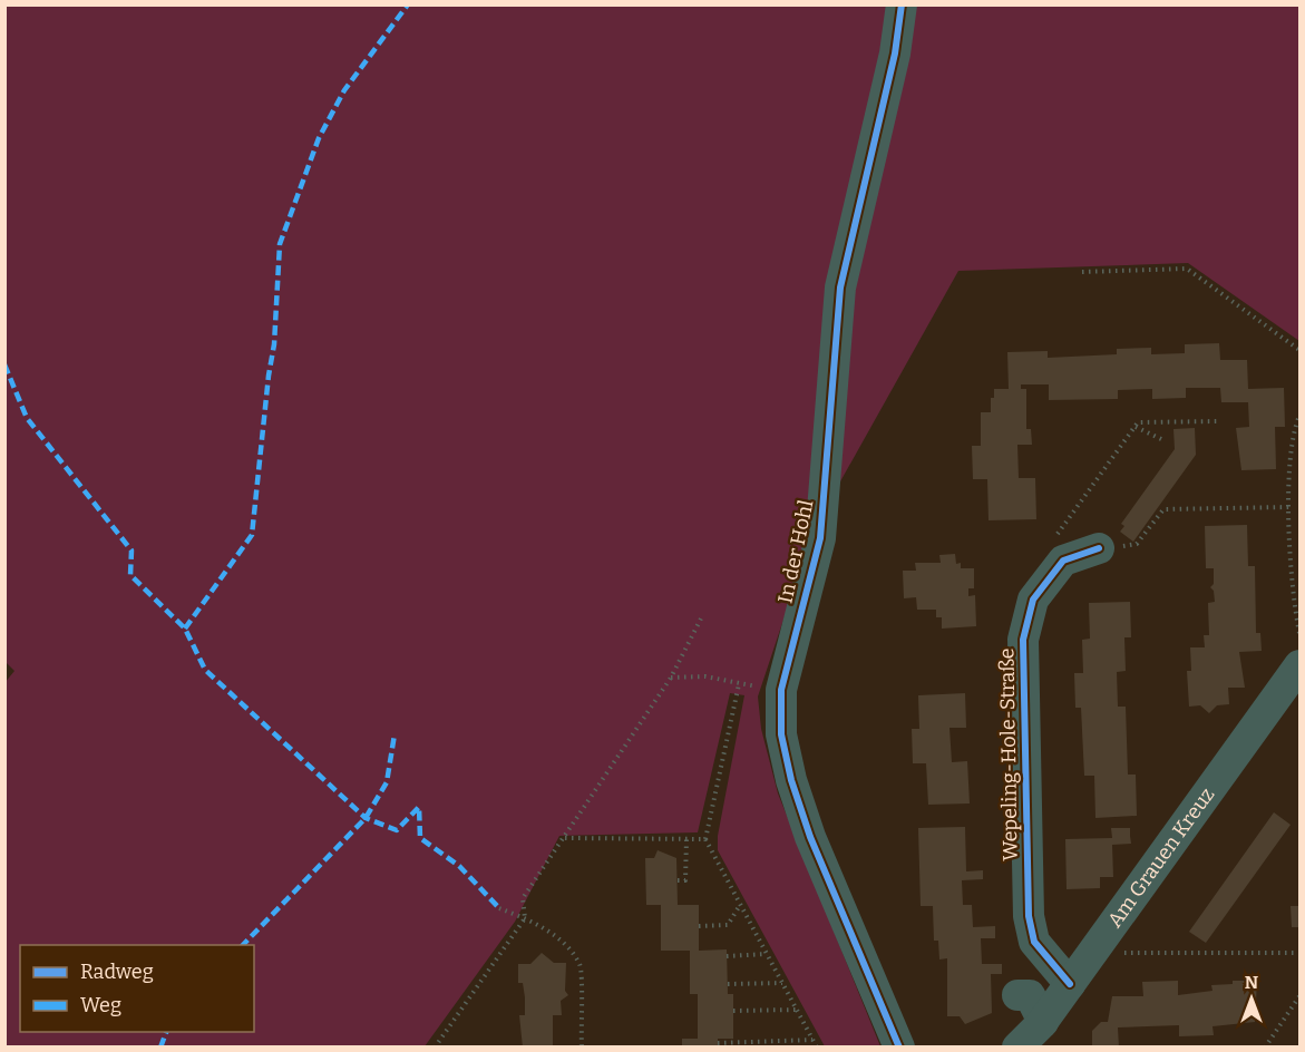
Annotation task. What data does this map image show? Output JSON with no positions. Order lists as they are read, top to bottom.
{
  "streets": {
    "street": ["In der Hohl", "Wepeling-Hole-Straße", "Am Grauen Kreuz"]
  },
  "crossings": [
    ["Wepeling-Hole-Straße", "Am Grauen Kreuz"]
  ],
  "legend": ["Radweg", "Weg"],
  "north": "top"
}
